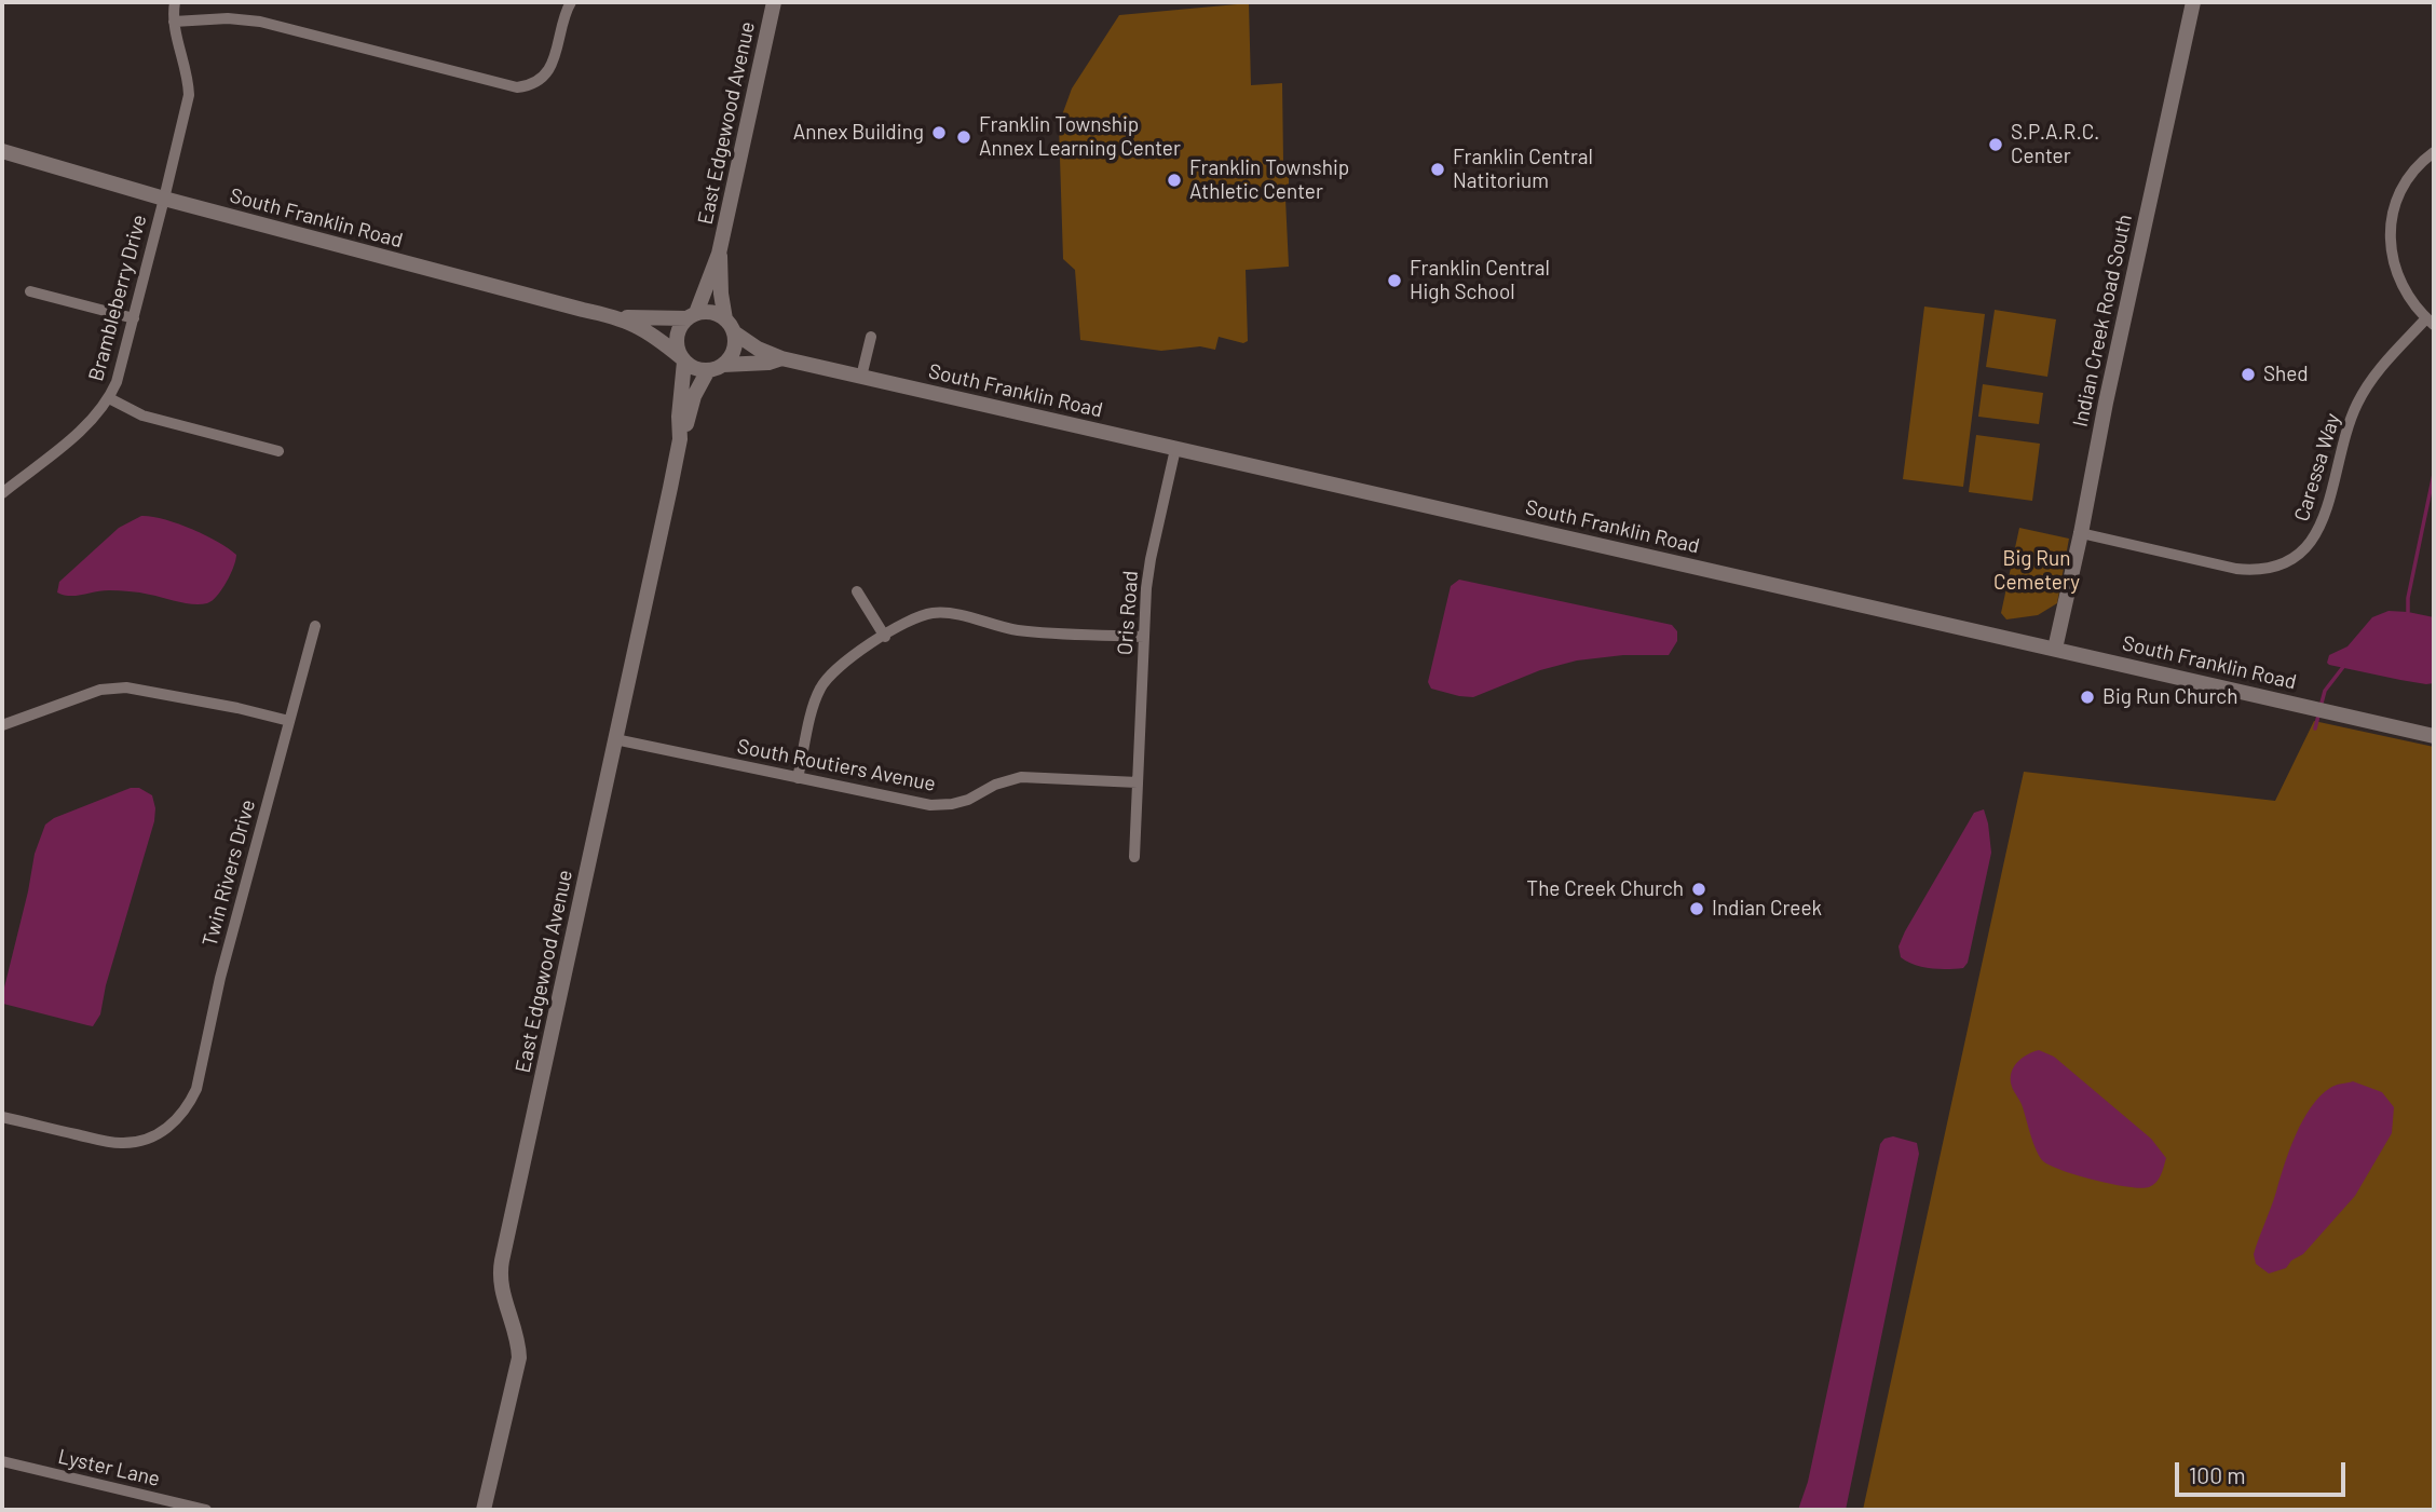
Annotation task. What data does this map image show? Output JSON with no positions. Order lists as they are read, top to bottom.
{
  "streets": {
    "main road": ["East Edgewood Avenue", "South Franklin Road", "Indian Creek Road South"],
    "street": [
      "Brambleberry Drive",
      "Caressa Way",
      "Oris Road",
      "South Routiers Avenue",
      "Twin Rivers Drive",
      "Lyster Lane"
    ]
  },
  "crossings": [
    ["East Edgewood Avenue", "South Routiers Avenue"],
    ["South Franklin Road", "Brambleberry Drive"],
    ["South Franklin Road", "Indian Creek Road South"],
    ["South Franklin Road", "Oris Road"],
    ["Indian Creek Road South", "Caressa Way"],
    ["Oris Road", "South Routiers Avenue"]
  ],
  "parks": ["Big Run Cemetery"],
  "places": [
    "Annex Building",
    "Franklin Township Annex Learning Center",
    "S.P.A.R.C. Center",
    "Franklin Central Natitorium",
    "Franklin Township Athletic Center",
    "Franklin Central High School",
    "Shed",
    "Big Run Church",
    "The Creek Church",
    "Indian Creek"
  ],
  "scale_bar": "100 m"
}
